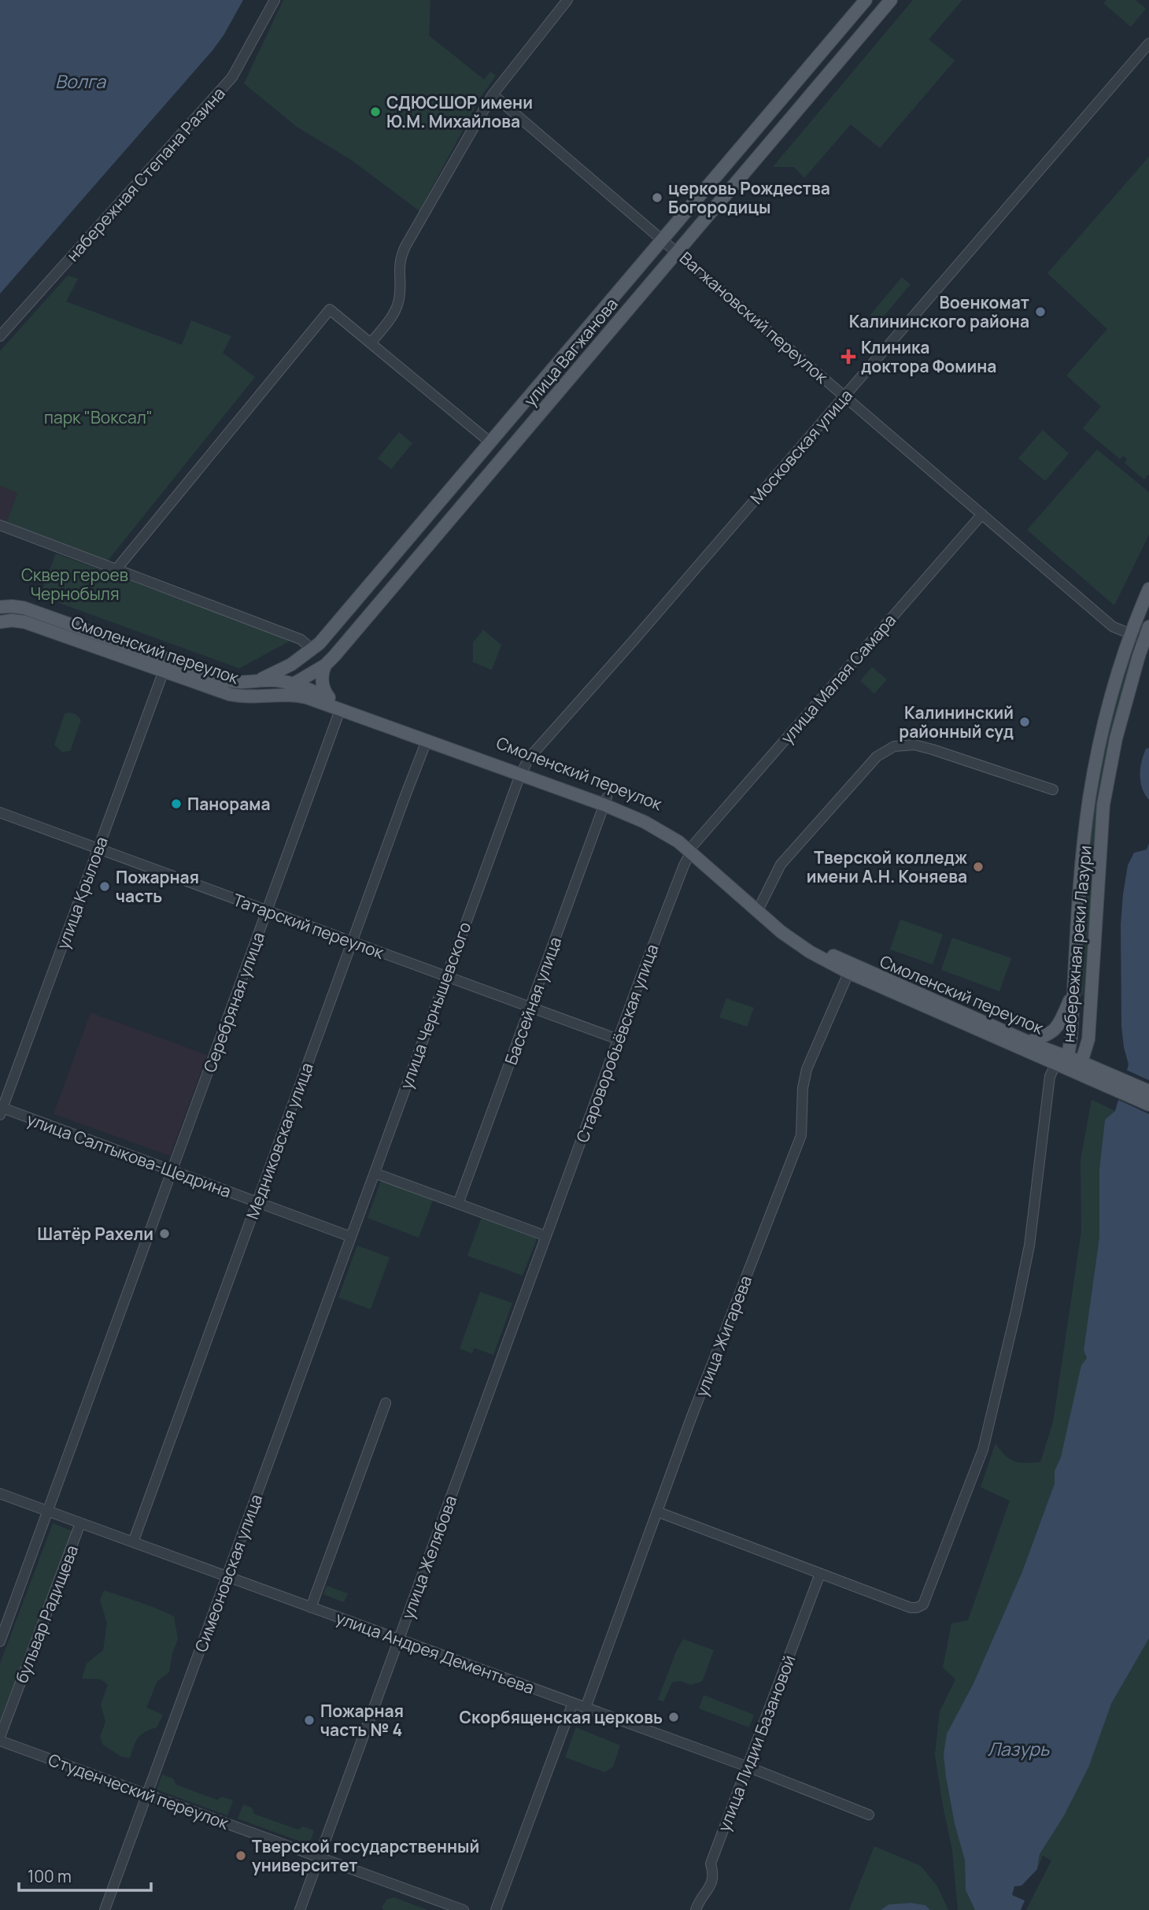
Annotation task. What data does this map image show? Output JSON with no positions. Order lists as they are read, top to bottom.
{
  "streets": {
    "main road": ["улица Вагжанова", "Смоленский переулок", "набережная реки Лазури"],
    "street": [
      "набережная Степана Разина",
      "Вагжановский переулок",
      "Московская улица",
      "улица Малая Самара",
      "улица Крылова",
      "Татарский переулок",
      "Бассейная улица",
      "Серебряная улица",
      "улица Чернышевского",
      "Староворобьёвская улица",
      "Медниковская улица",
      "улица Салтыкова-Щедрина",
      "улица Жигарева",
      "улица Желябова",
      "Симеоновская улица",
      "бульвар Радищева",
      "улица Андрея Дементьева",
      "улица Лидии Базановой",
      "Студенческий переулок"
    ]
  },
  "crossings": [
    ["Вагжановский переулок", "улица Вагжанова"],
    ["Вагжановский переулок", "Московская улица"],
    ["Вагжановский переулок", "улица Малая Самара"],
    ["Вагжановский переулок", "набережная реки Лазури"],
    ["улица Вагжанова", "Смоленский переулок"],
    ["Московская улица", "Смоленский переулок"],
    ["Московская улица", "улица Чернышевского"],
    ["Смоленский переулок", "улица Малая Самара"],
    ["Смоленский переулок", "улица Крылова"],
    ["Смоленский переулок", "набережная реки Лазури"],
    ["Смоленский переулок", "Бассейная улица"],
    ["Смоленский переулок", "Серебряная улица"],
    ["Смоленский переулок", "улица Чернышевского"],
    ["Смоленский переулок", "Староворобьёвская улица"],
    ["Смоленский переулок", "Медниковская улица"],
    ["Смоленский переулок", "улица Жигарева"],
    ["улица Малая Самара", "Староворобьёвская улица"],
    ["улица Крылова", "Татарский переулок"],
    ["улица Крылова", "улица Салтыкова-Щедрина"],
    ["Татарский переулок", "Бассейная улица"],
    ["Татарский переулок", "Серебряная улица"],
    ["Татарский переулок", "улица Чернышевского"],
    ["Татарский переулок", "Староворобьёвская улица"],
    ["Татарский переулок", "Медниковская улица"],
    ["Серебряная улица", "улица Салтыкова-Щедрина"],
    ["Серебряная улица", "бульвар Радищева"],
    ["Серебряная улица", "улица Андрея Дементьева"],
    ["улица Чернышевского", "улица Салтыкова-Щедрина"],
    ["улица Чернышевского", "Симеоновская улица"],
    ["Староворобьёвская улица", "улица Желябова"],
    ["Медниковская улица", "улица Салтыкова-Щедрина"],
    ["Медниковская улица", "улица Андрея Дементьева"],
    ["улица Салтыкова-Щедрина", "Симеоновская улица"],
    ["улица Жигарева", "улица Андрея Дементьева"],
    ["улица Желябова", "улица Андрея Дементьева"],
    ["улица Желябова", "Студенческий переулок"],
    ["Симеоновская улица", "улица Андрея Дементьева"],
    ["Симеоновская улица", "Студенческий переулок"],
    ["бульвар Радищева", "улица Андрея Дементьева"],
    ["улица Андрея Дементьева", "улица Лидии Базановой"]
  ],
  "water": ["Волга", "Лазурь"],
  "parks": ["парк \"Воксал\"", "Сквер героев Чернобыля"],
  "places": {
    "other": [
      "СДЮСШОР имени Ю.М. Михайлова",
      "церковь Рождества Богородицы",
      "Военкомат Калининского района",
      "Калининский районный суд",
      "Панорама",
      "Тверской колледж имени А.Н. Коняева",
      "Пожарная часть",
      "Шатёр Рахели",
      "Скорбященская церковь",
      "Пожарная часть № 4",
      "Тверской государственный университет"
    ],
    "health": ["Клиника доктора Фомина"]
  },
  "scale_bar": "100 m"
}
